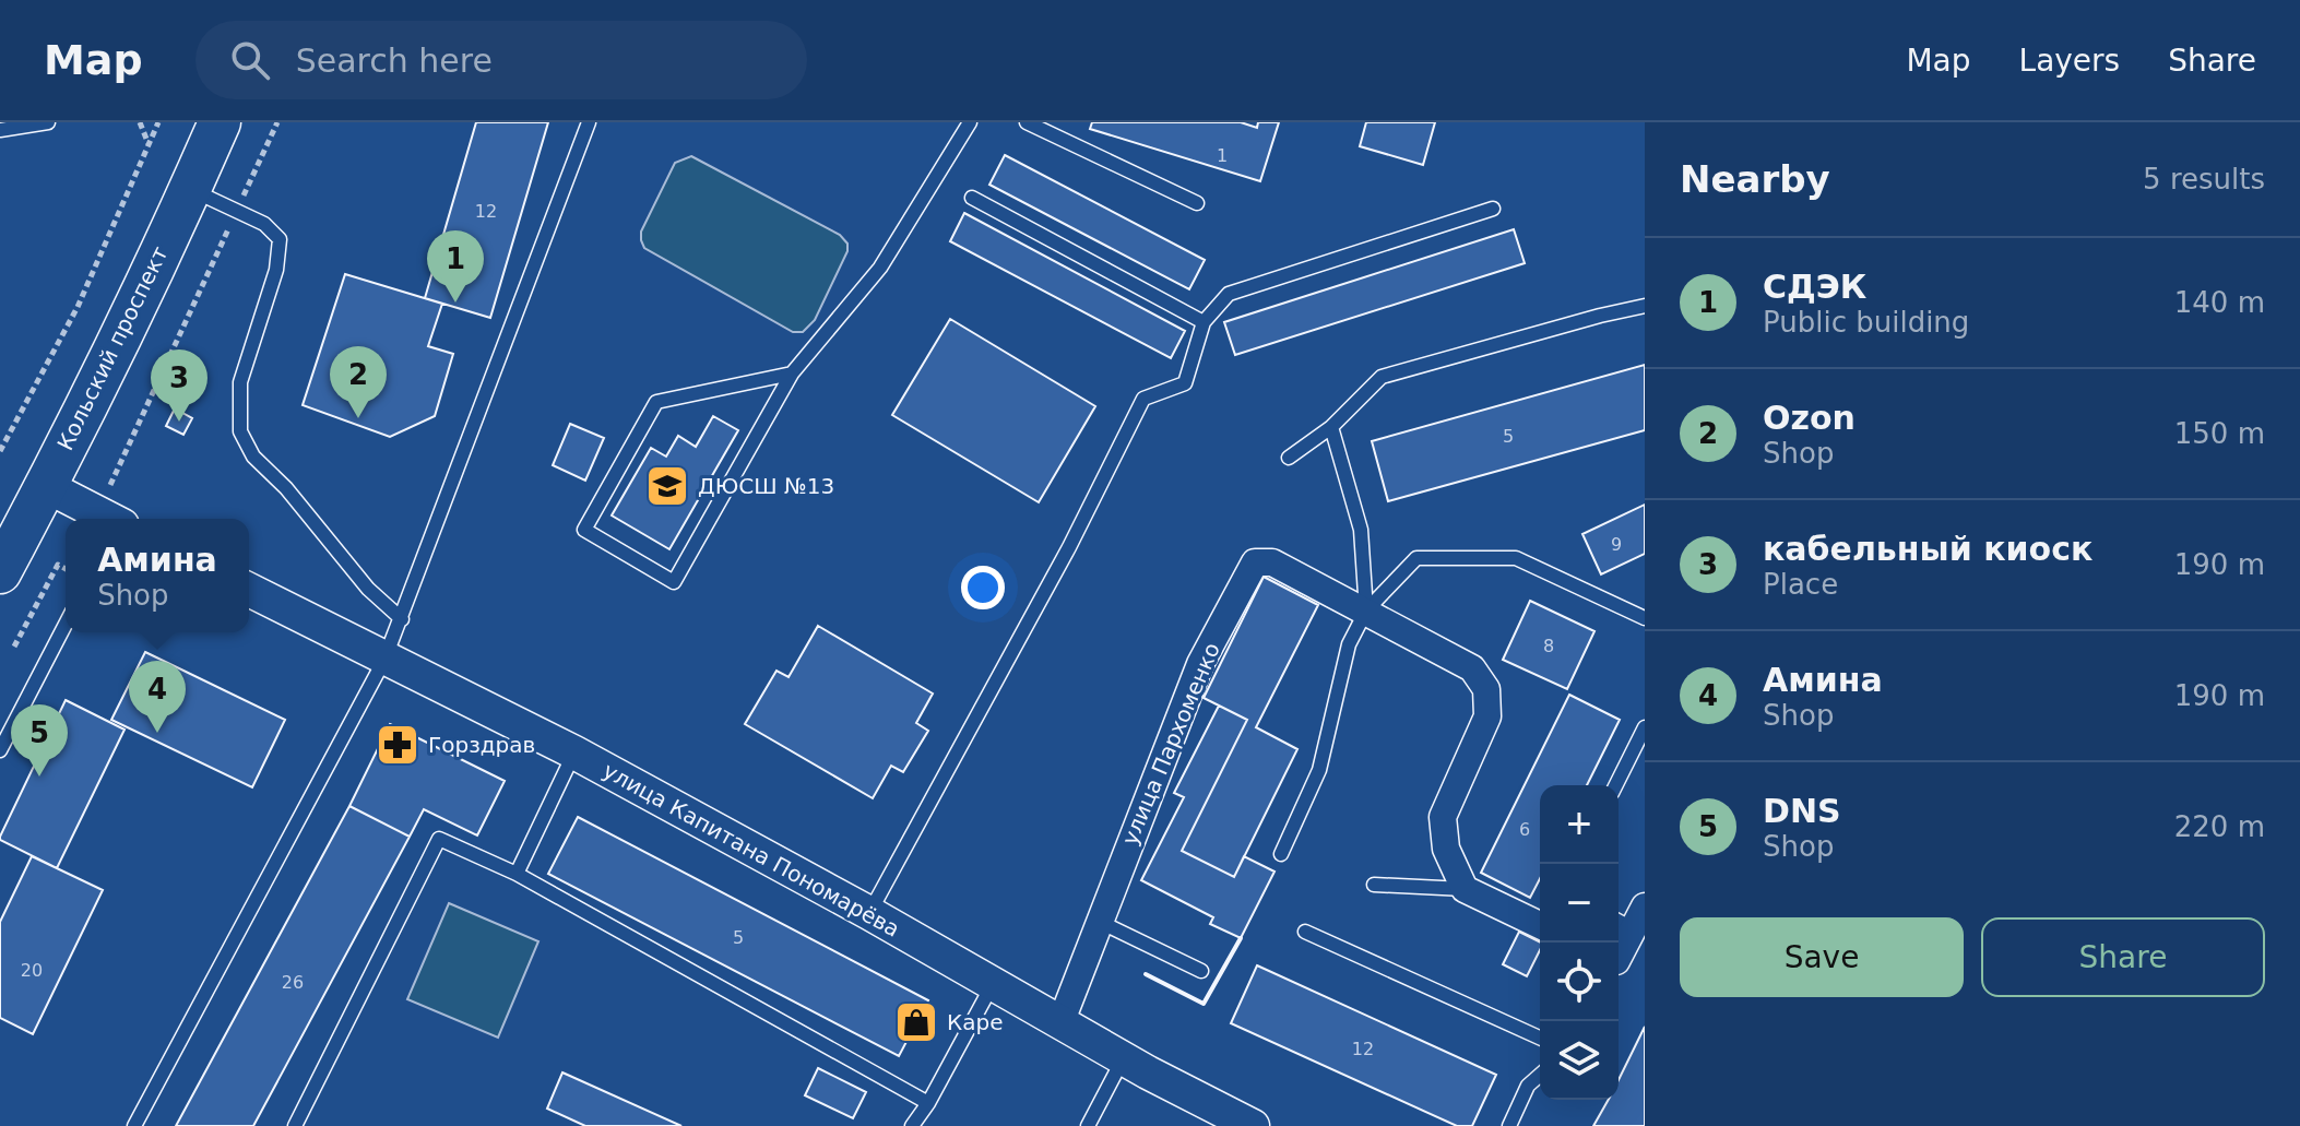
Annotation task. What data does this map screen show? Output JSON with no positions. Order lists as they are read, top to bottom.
{
  "streets": {
    "main road": ["Кольский проспект"],
    "street": ["улица Пархоменко", "улица Капитана Пономарёва"]
  },
  "crossings": [
    ["улица Пархоменко", "улица Капитана Пономарёва"]
  ],
  "places": {
    "school or university": ["ДЮСШ №13"],
    "pharmacy": ["Горздрав"],
    "shop": ["Каре"]
  },
  "house_numbers": [
    "1",
    "12",
    "5",
    "9",
    "8",
    "6",
    "5",
    "20",
    "26",
    "12"
  ],
  "page": {
    "header": "Map",
    "search": "Search here",
    "nav": ["Map", "Layers", "Share"],
    "heading": ["Nearby", "5 results"],
    "pins": [
      "1",
      "2",
      "3",
      "4",
      "5"
    ],
    "list": [
      {
        "mark": "1",
        "name": "СДЭК",
        "note": "Public building",
        "value": "140 m"
      },
      {
        "mark": "2",
        "name": "Ozon",
        "note": "Shop",
        "value": "150 m"
      },
      {
        "mark": "3",
        "name": "кабельный киоск",
        "note": "Place",
        "value": "190 m"
      },
      {
        "mark": "4",
        "name": "Амина",
        "note": "Shop",
        "value": "190 m"
      },
      {
        "mark": "5",
        "name": "DNS",
        "note": "Shop",
        "value": "220 m"
      }
    ],
    "popup": ["Амина", "Shop"],
    "map_buttons": ["+", "−"],
    "buttons": ["Save", "Share"]
  }
}
